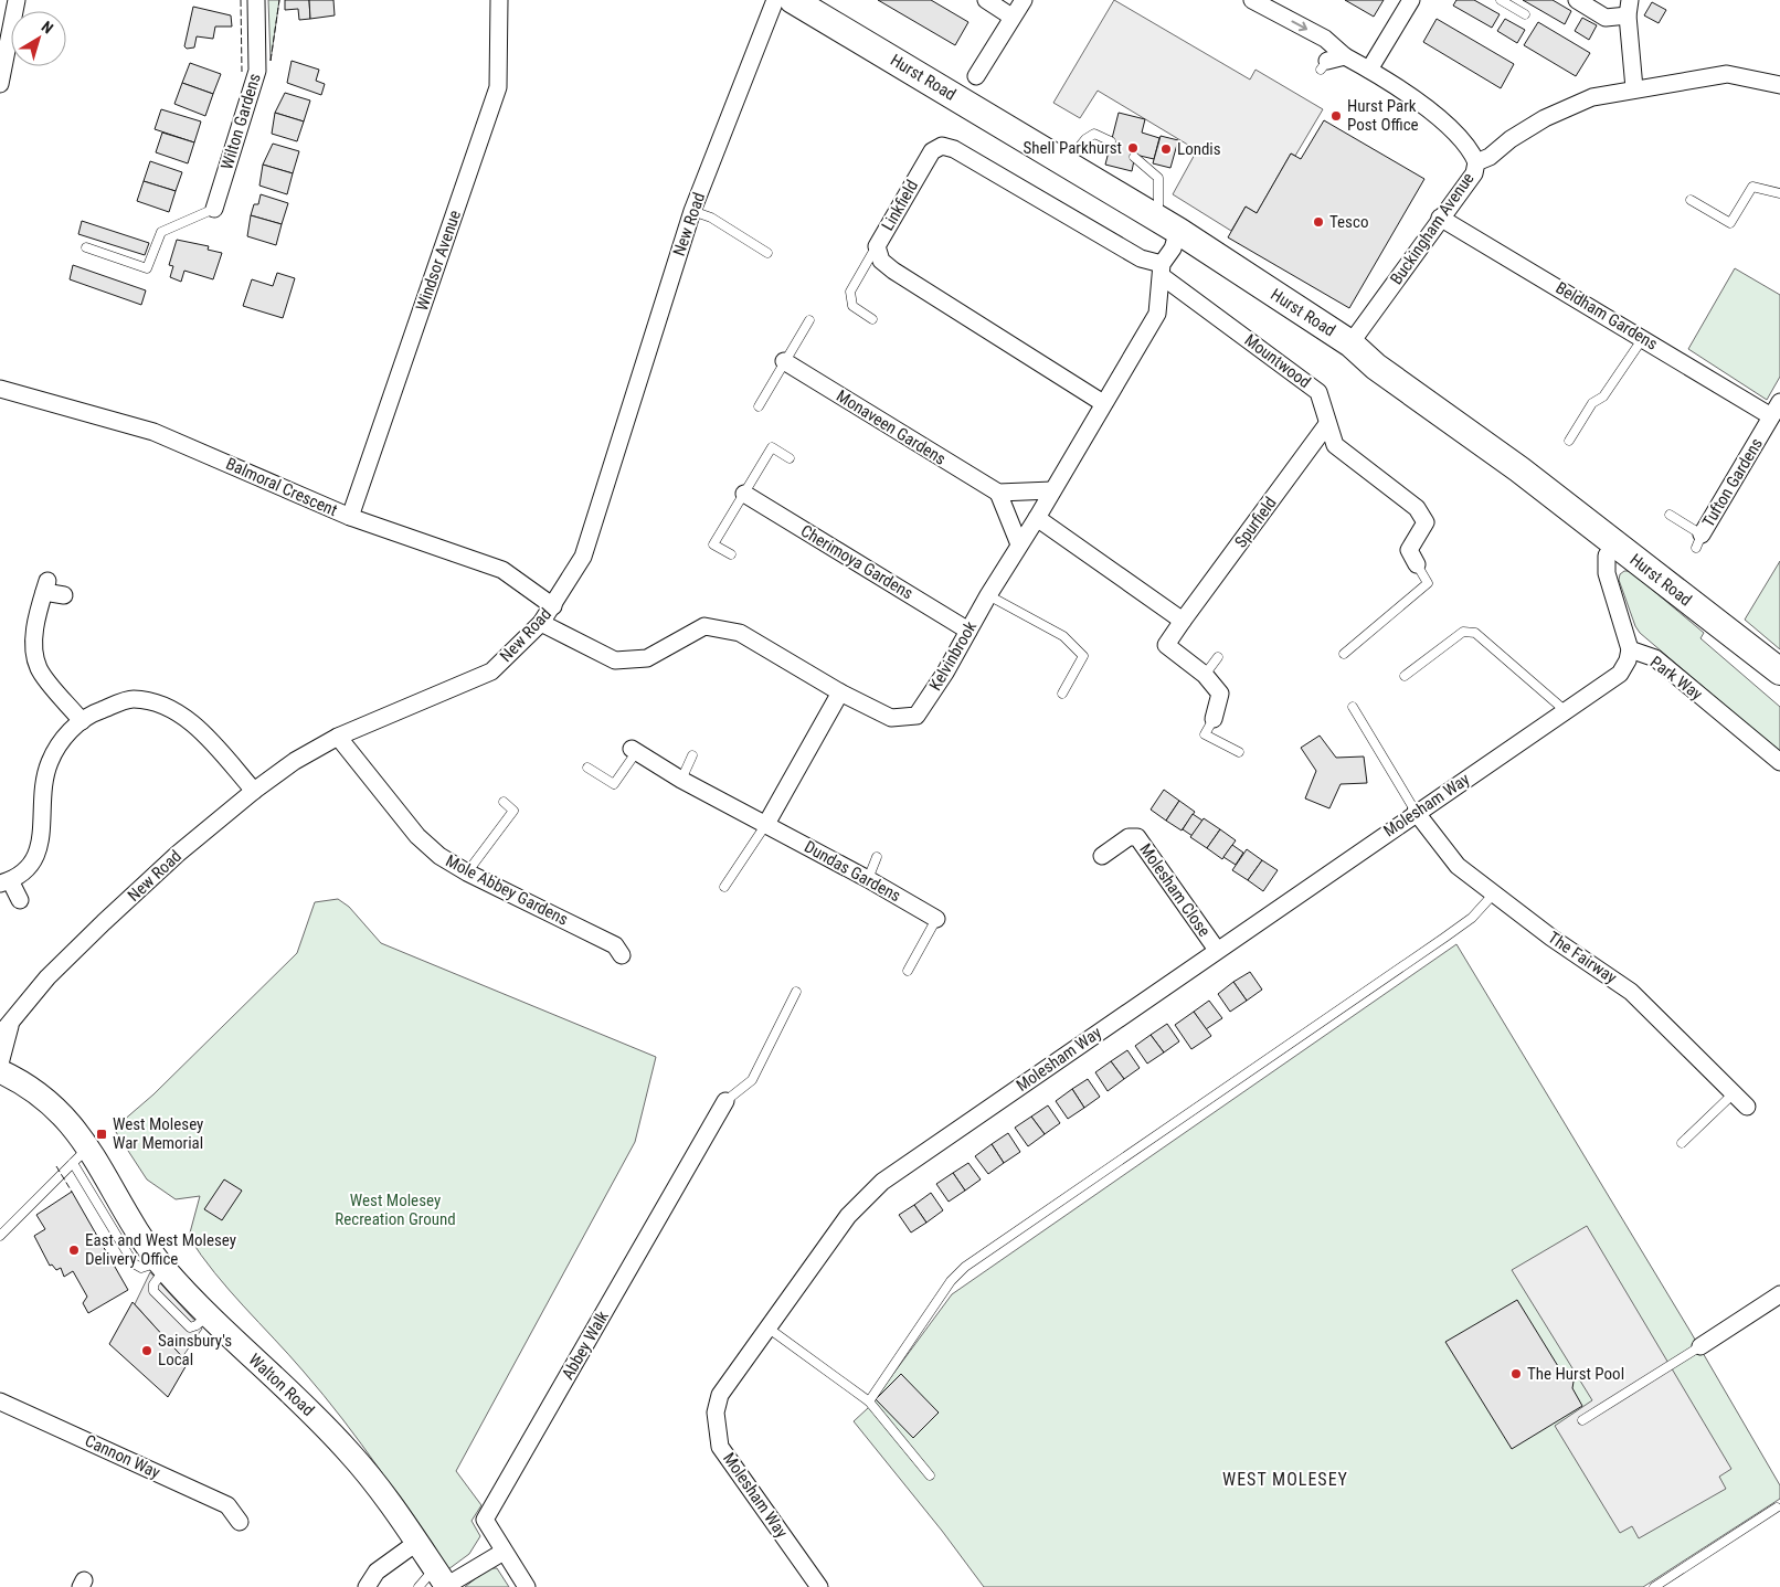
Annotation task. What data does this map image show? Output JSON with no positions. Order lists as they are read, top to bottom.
{
  "streets": {
    "main road": ["Hurst Road", "Walton Road"],
    "street": [
      "Wilton Gardens",
      "Linkfield",
      "New Road",
      "Buckingham Avenue",
      "Windsor Avenue",
      "Beldham Gardens",
      "Mountwood",
      "Monaveen Gardens",
      "Tufton Gardens",
      "Balmoral Crescent",
      "Spurfield",
      "Cherimoya Gardens",
      "Kelvinbrook",
      "Park Way",
      "Molesham Way",
      "Dundas Gardens",
      "Mole Abbey Gardens",
      "Molesham Close",
      "The Fairway",
      "Abbey Walk",
      "Cannon Way"
    ]
  },
  "crossings": [
    ["Hurst Road", "Buckingham Avenue"],
    ["Hurst Road", "Kelvinbrook"],
    ["Hurst Road", "Park Way"],
    ["Linkfield", "Mountwood"],
    ["Linkfield", "Kelvinbrook"],
    ["New Road", "Balmoral Crescent"],
    ["New Road", "Kelvinbrook"],
    ["New Road", "Mole Abbey Gardens"],
    ["Buckingham Avenue", "Beldham Gardens"],
    ["Windsor Avenue", "Balmoral Crescent"],
    ["Beldham Gardens", "Tufton Gardens"],
    ["Mountwood", "Spurfield"],
    ["Mountwood", "Kelvinbrook"],
    ["Cherimoya Gardens", "Kelvinbrook"],
    ["Park Way", "Molesham Way"],
    ["Molesham Way", "Molesham Close"],
    ["Molesham Way", "The Fairway"]
  ],
  "districts": ["WEST MOLESEY"],
  "parks": ["West Molesey Recreation Ground"],
  "places": {
    "other": [
      "Hurst Park Post Office",
      "Shell Parkhurst",
      "Londis",
      "Tesco",
      "East and West Molesey Delivery Office",
      "Sainsbury's Local",
      "The Hurst Pool"
    ],
    "transit": ["West Molesey War Memorial"]
  },
  "north": "top right"
}
